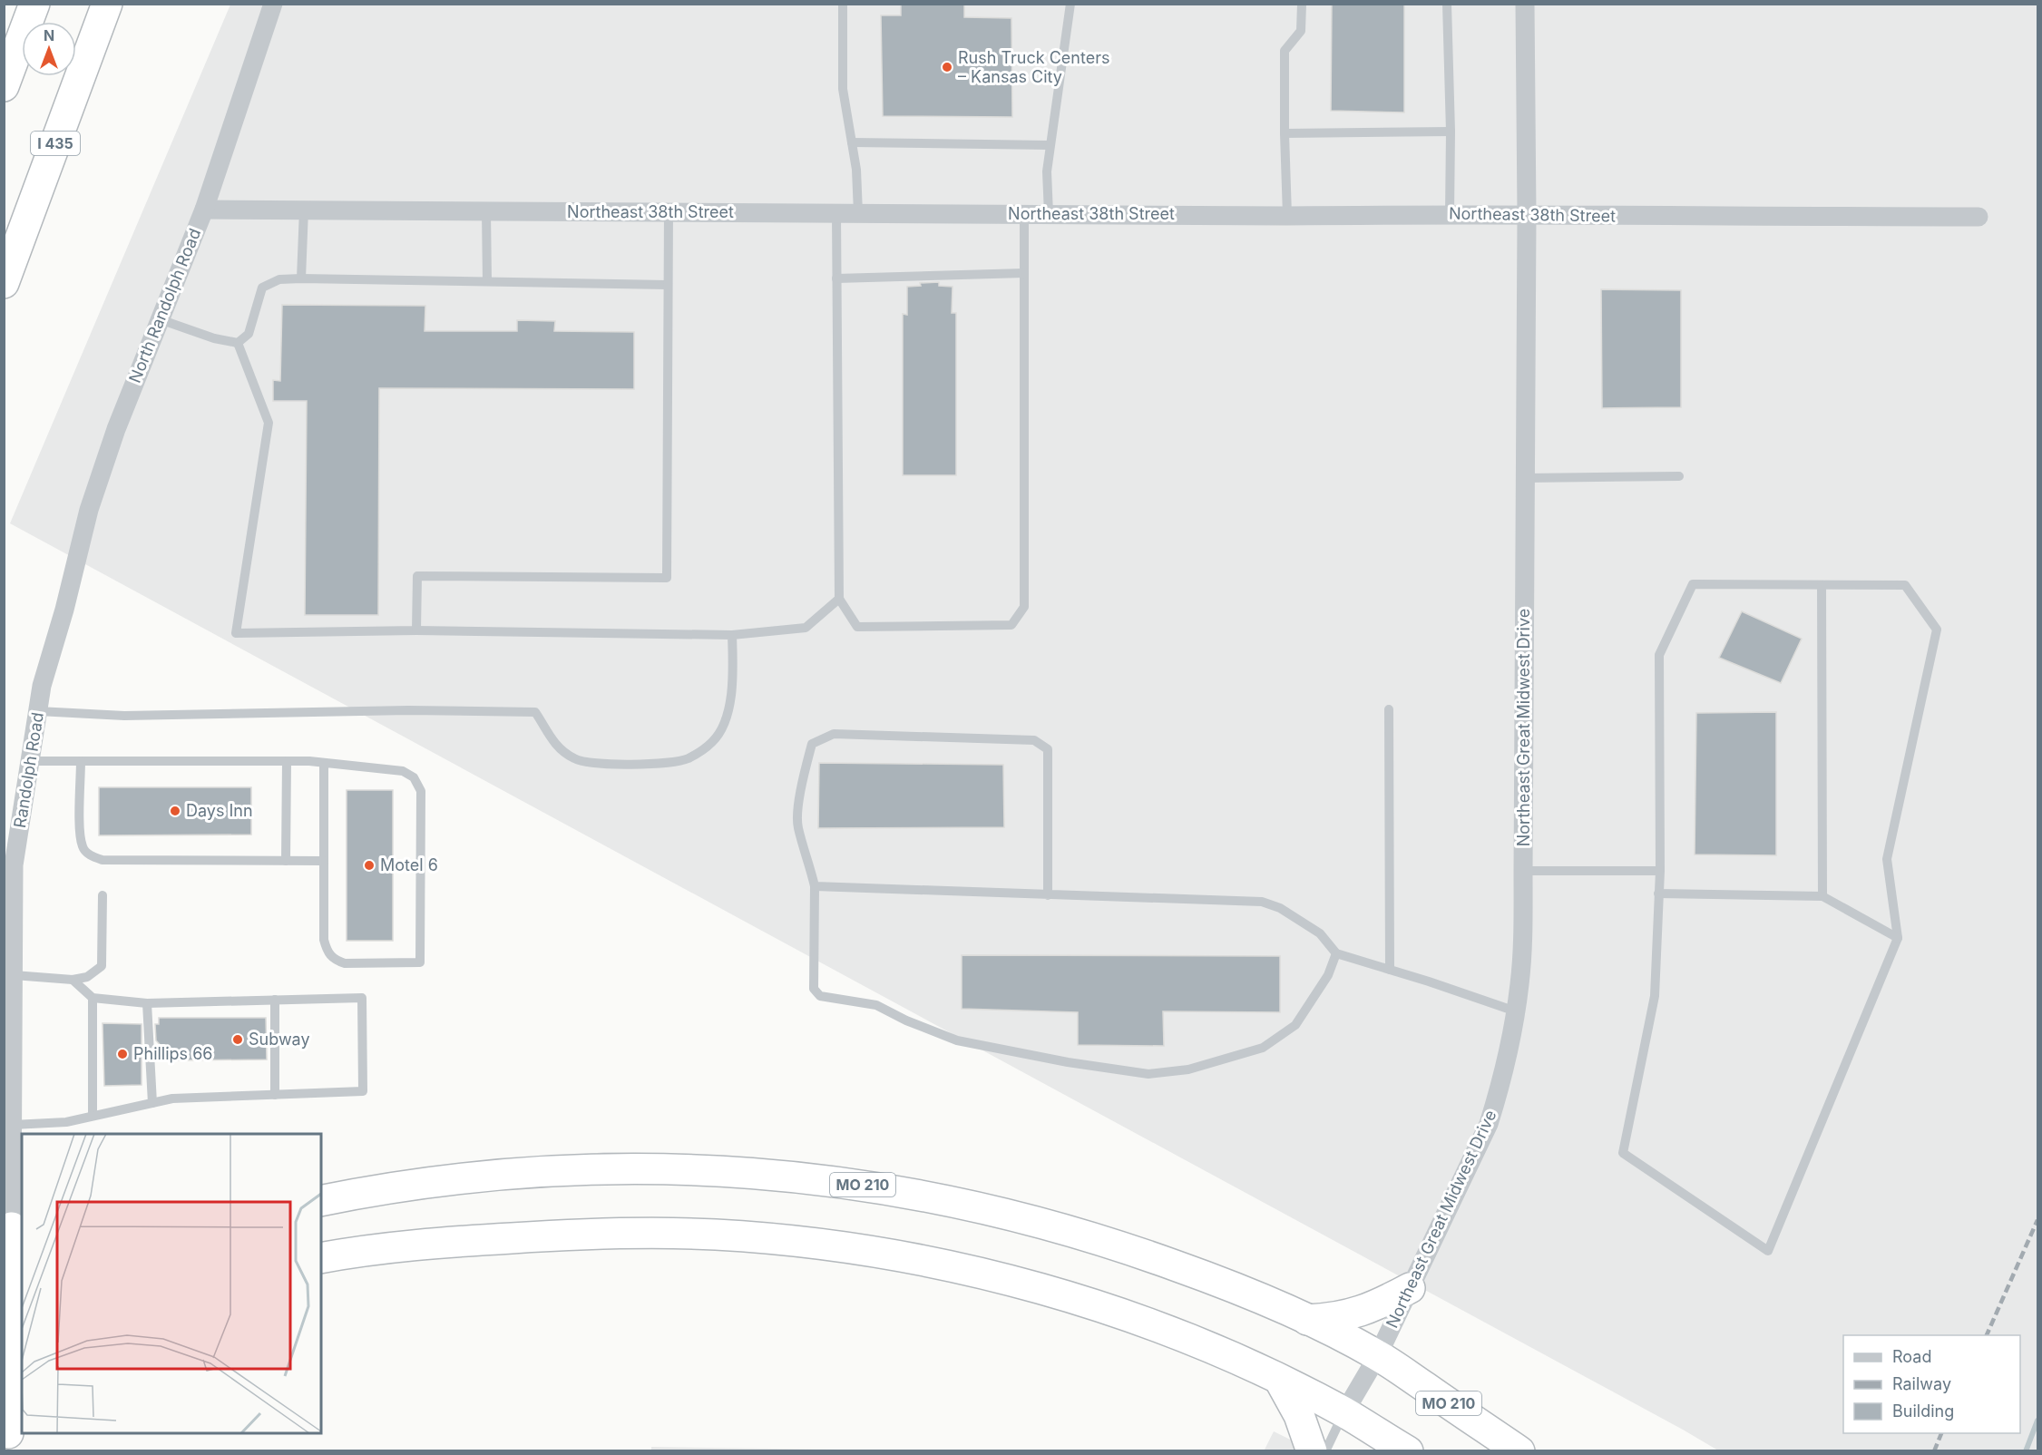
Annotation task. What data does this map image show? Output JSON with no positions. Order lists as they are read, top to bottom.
{
  "streets": {
    "highway": ["I 435", "MO 210"],
    "street": [
      "Northeast 38th Street",
      "North Randolph Road",
      "Northeast Great Midwest Drive",
      "Randolph Road"
    ]
  },
  "crossings": [
    ["Northeast 38th Street", "North Randolph Road"],
    ["Northeast 38th Street", "Northeast Great Midwest Drive"],
    ["North Randolph Road", "Randolph Road"],
    ["Northeast Great Midwest Drive", "MO 210"]
  ],
  "places": [
    "Rush Truck Centers – Kansas City",
    "Days Inn",
    "Motel 6",
    "Subway",
    "Phillips 66"
  ],
  "legend": ["Road", "Railway", "Building"],
  "north": "top"
}
